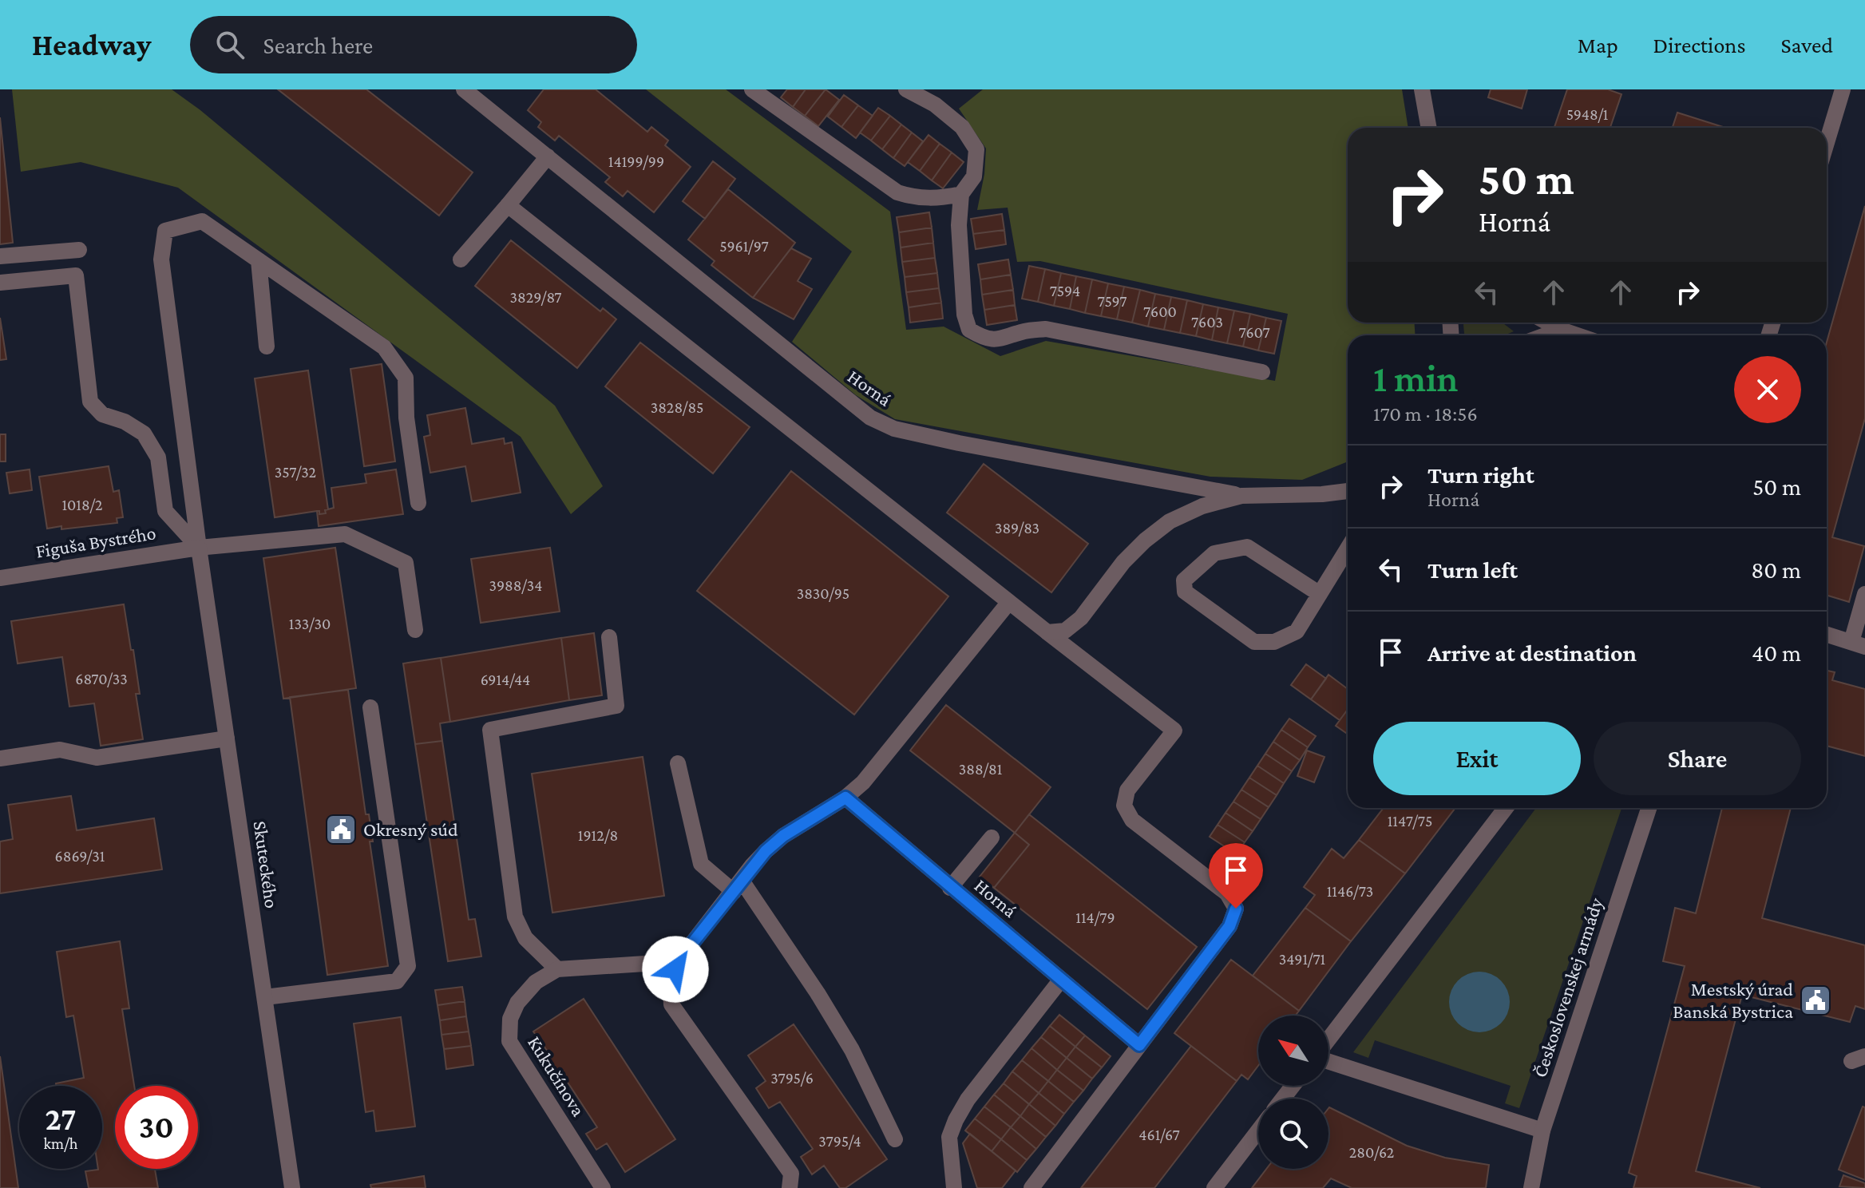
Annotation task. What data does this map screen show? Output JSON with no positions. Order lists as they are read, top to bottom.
{
  "streets": {
    "street": [
      "Horná",
      "Figuša Bystrého",
      "Skuteckého",
      "Československej armády",
      "Kukučínova"
    ]
  },
  "crossings": [
    ["Figuša Bystrého", "Skuteckého"]
  ],
  "places": {
    "public building": ["Okresný súd", "Mestský úrad Banská Bystrica"]
  },
  "house_numbers": [
    "5948/1",
    "14199/99",
    "5961/97",
    "7594",
    "3829/87",
    "7597",
    "7600",
    "7603",
    "7607",
    "3828/85",
    "357/32",
    "1018/2",
    "389/83",
    "3988/34",
    "3830/95",
    "133/30",
    "6870/33",
    "6914/44",
    "388/81",
    "1147/75",
    "1912/8",
    "6869/31",
    "1146/73",
    "114/79",
    "3491/71",
    "3795/6",
    "461/67",
    "3795/4",
    "280/62"
  ],
  "north": "top left",
  "page": {
    "header": "Headway",
    "search": "Search here",
    "nav": ["Map", "Directions", "Saved"],
    "turn": ["50 m", "Horná"],
    "heading": ["1 min", "170 m · 18:56"],
    "list": [
      {
        "name": "Turn right",
        "note": "Horná",
        "value": "50 m"
      },
      {
        "name": "Turn left",
        "value": "80 m"
      },
      {
        "name": "Arrive at destination",
        "value": "40 m"
      }
    ],
    "buttons": ["Exit", "Share"],
    "speed": "27 km/h",
    "limit": "30"
  }
}
